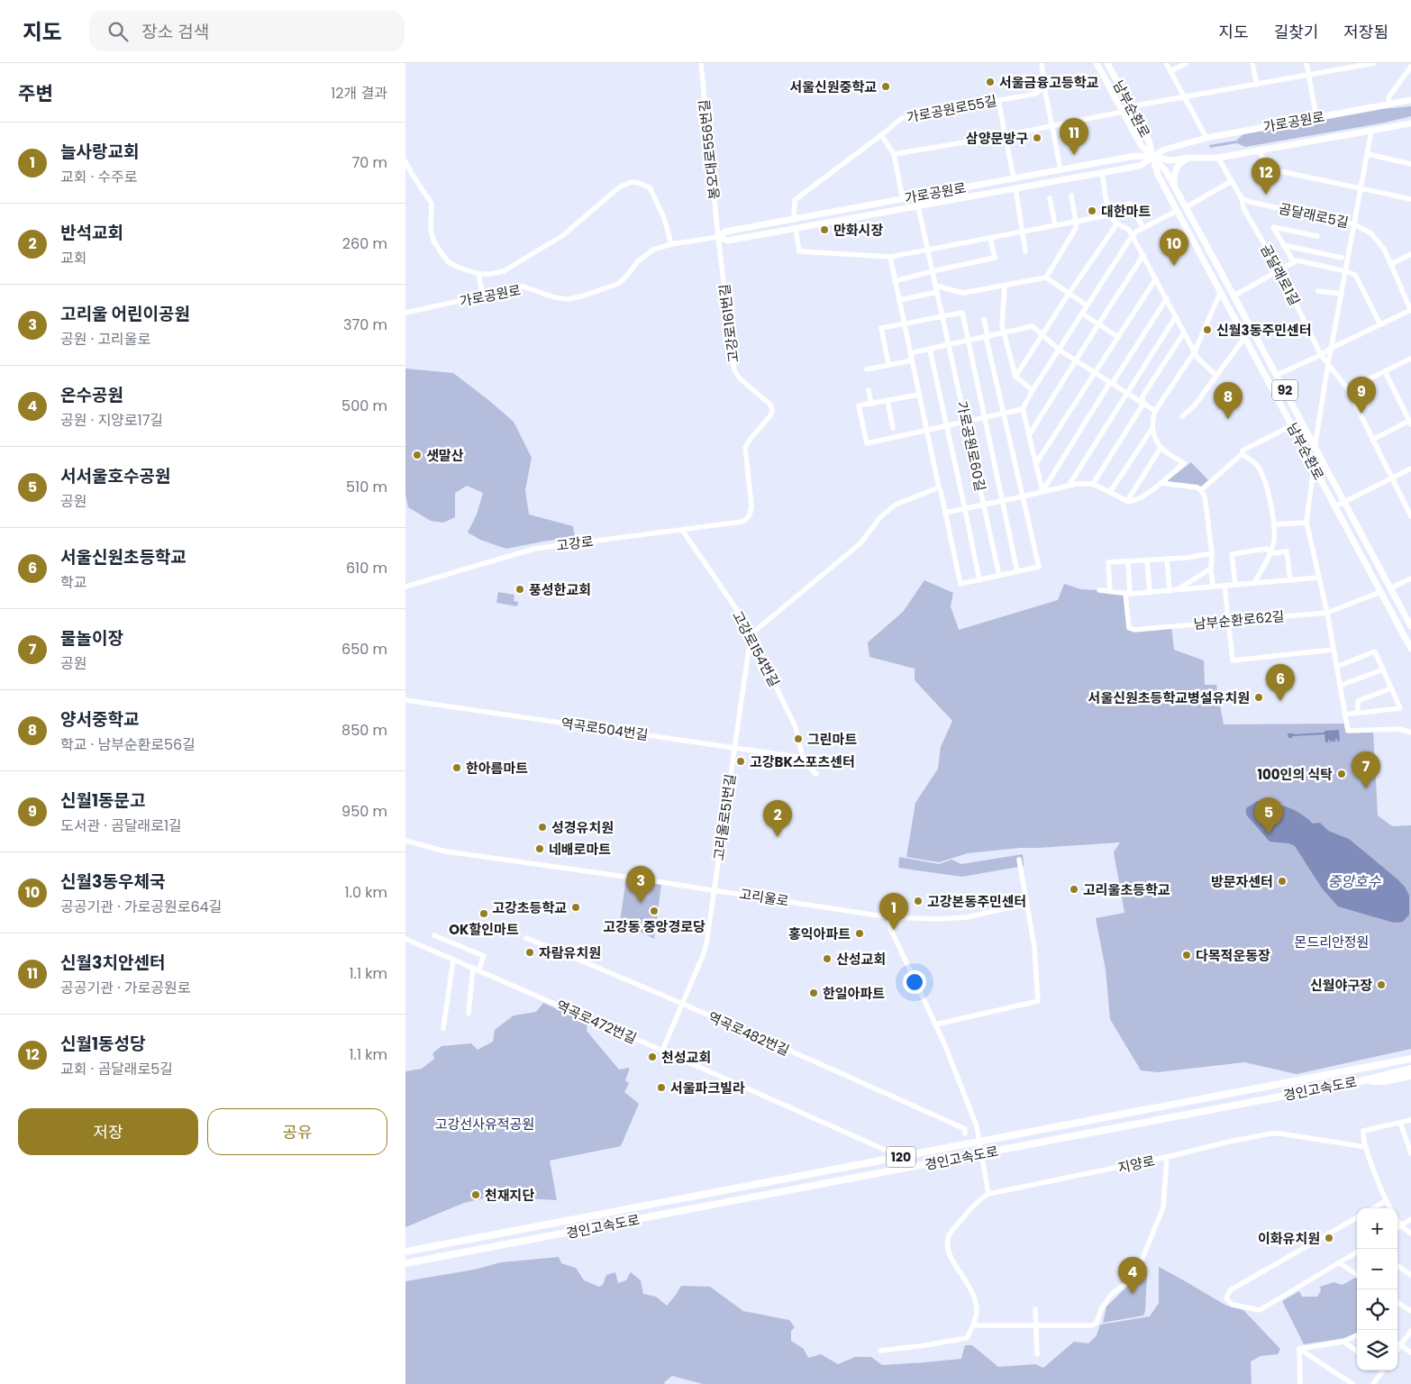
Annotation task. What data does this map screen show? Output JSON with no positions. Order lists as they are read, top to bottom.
{
  "streets": {
    "highway": ["경인고속도로", "120"],
    "main road": ["남부순환로", "가로공원로", "92"],
    "street": [
      "가로공원로55길",
      "봉오대로556번길",
      "곰달래로5길",
      "곰달래로1길",
      "고강로161번길",
      "가로공원로60길",
      "고강로",
      "남부순환로62길",
      "고강로154번길",
      "역곡로504번길",
      "고리울로51번길",
      "고리울로",
      "역곡로472번길",
      "역곡로482번길",
      "지양로"
    ]
  },
  "crossings": [
    ["가로공원로55길", "가로공원로"],
    ["남부순환로", "가로공원로"],
    ["남부순환로", "남부순환로62길"],
    ["가로공원로", "봉오대로556번길"],
    ["가로공원로", "고강로161번길"],
    ["가로공원로", "가로공원로60길"],
    ["봉오대로556번길", "고강로161번길"],
    ["곰달래로5길", "곰달래로1길"],
    ["고강로161번길", "고강로"],
    ["고강로", "고강로154번길"],
    ["고강로154번길", "역곡로504번길"],
    ["고강로154번길", "고리울로51번길"],
    ["역곡로504번길", "고리울로51번길"],
    ["고리울로51번길", "고리울로"],
    ["고리울로51번길", "역곡로472번길"],
    ["고리울로51번길", "역곡로482번길"]
  ],
  "water": ["중앙호수"],
  "parks": ["몬드리안정원", "고강선사유적공원"],
  "places": [
    "서울금융고등학교",
    "서울신원중학교",
    "삼양문방구",
    "대한마트",
    "만화시장",
    "신월3동주민센터",
    "샛말산",
    "풍성한교회",
    "서울신원초등학교병설유치원",
    "그린마트",
    "고강BK스포츠센터",
    "한아름마트",
    "100인의 식탁",
    "성경유치원",
    "네배로마트",
    "방문자센터",
    "고리울초등학교",
    "고강본동주민센터",
    "고강초등학교",
    "고강동 중앙경로당",
    "OK할인마트",
    "홍익아파트",
    "자람유치원",
    "다목적운동장",
    "산성교회",
    "신월야구장",
    "한일아파트",
    "천성교회",
    "서울파크빌라",
    "천재지단",
    "이화유치원"
  ],
  "page": {
    "header": "지도",
    "search": "장소 검색",
    "nav": ["지도", "길찾기", "저장됨"],
    "heading": ["주변", "12개 결과"],
    "pins": [
      "11",
      "12",
      "10",
      "9",
      "8",
      "6",
      "7",
      "5",
      "2",
      "3",
      "1",
      "4"
    ],
    "list": [
      {
        "mark": "1",
        "name": "늘사랑교회",
        "note": "교회 · 수주로",
        "value": "70 m"
      },
      {
        "mark": "2",
        "name": "반석교회",
        "note": "교회",
        "value": "260 m"
      },
      {
        "mark": "3",
        "name": "고리울 어린이공원",
        "note": "공원 · 고리울로",
        "value": "370 m"
      },
      {
        "mark": "4",
        "name": "온수공원",
        "note": "공원 · 지양로17길",
        "value": "500 m"
      },
      {
        "mark": "5",
        "name": "서서울호수공원",
        "note": "공원",
        "value": "510 m"
      },
      {
        "mark": "6",
        "name": "서울신원초등학교",
        "note": "학교",
        "value": "610 m"
      },
      {
        "mark": "7",
        "name": "물놀이장",
        "note": "공원",
        "value": "650 m"
      },
      {
        "mark": "8",
        "name": "양서중학교",
        "note": "학교 · 남부순환로56길",
        "value": "850 m"
      },
      {
        "mark": "9",
        "name": "신월1동문고",
        "note": "도서관 · 곰달래로1길",
        "value": "950 m"
      },
      {
        "mark": "10",
        "name": "신월3동우체국",
        "note": "공공기관 · 가로공원로64길",
        "value": "1.0 km"
      },
      {
        "mark": "11",
        "name": "신월3치안센터",
        "note": "공공기관 · 가로공원로",
        "value": "1.1 km"
      },
      {
        "mark": "12",
        "name": "신월1동성당",
        "note": "교회 · 곰달래로5길",
        "value": "1.1 km"
      }
    ],
    "buttons": ["저장", "공유"],
    "map_buttons": ["+", "−"]
  }
}
